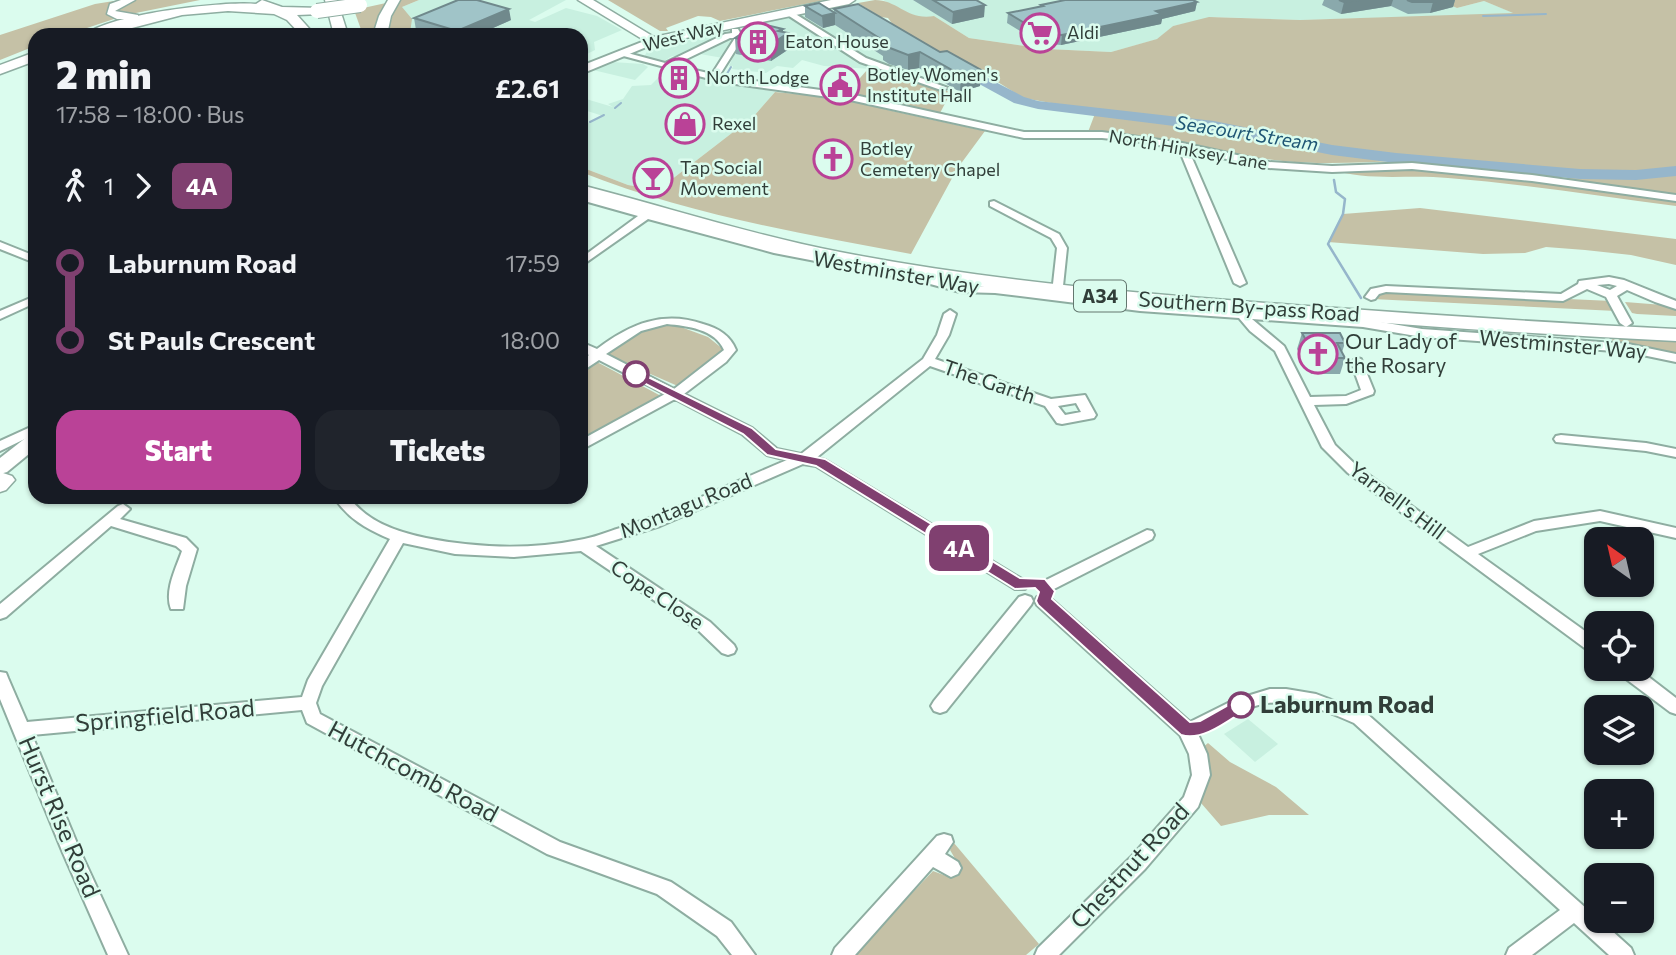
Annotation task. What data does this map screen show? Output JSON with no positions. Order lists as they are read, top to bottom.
{
  "streets": {
    "main road": ["West Way", "A34", "Southern By-pass Road"],
    "street": [
      "North Hinksey Lane",
      "Westminster Way",
      "The Garth",
      "Yarnell's Hill",
      "Montagu Road",
      "Cope Close",
      "Springfield Road",
      "Hutchcomb Road",
      "Hurst Rise Road",
      "Chestnut Road"
    ]
  },
  "crossings": [
    ["West Way", "North Hinksey Lane"],
    ["Westminster Way", "Yarnell's Hill"],
    ["The Garth", "Montagu Road"],
    ["Montagu Road", "Cope Close"],
    ["Montagu Road", "Hutchcomb Road"],
    ["Springfield Road", "Hutchcomb Road"],
    ["Springfield Road", "Hurst Rise Road"]
  ],
  "water": ["Seacourt Stream"],
  "places": {
    "supermarket": ["Aldi"],
    "building": ["Eaton House", "North Lodge"],
    "public building": ["Botley Women's Institute Hall"],
    "shop": ["Rexel"],
    "church": ["Botley Cemetery Chapel", "Our Lady of the Rosary"],
    "bar": ["Tap Social Movement"],
    "other": ["Laburnum Road"]
  },
  "lines": ["bus line 4A"],
  "north": "top left",
  "page": {
    "on_map": "4A",
    "heading": ["2 min", "17:58 – 18:00 · Bus", "£2.61"],
    "legs": ["1", "4A"],
    "list": [
      {
        "name": "Laburnum Road",
        "value": "17:59"
      },
      {
        "name": "St Pauls Crescent",
        "value": "18:00"
      }
    ],
    "buttons": ["Start", "Tickets"],
    "map_buttons": ["+", "−"]
  }
}
